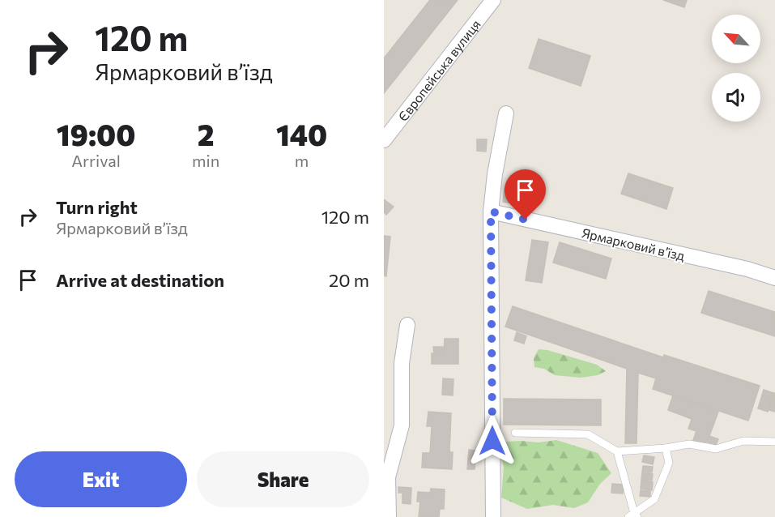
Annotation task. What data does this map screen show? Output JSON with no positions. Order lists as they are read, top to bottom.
{
  "streets": {
    "street": ["Європейська вулиця", "Ярмарковий вʼїзд"]
  },
  "north": "top left",
  "page": {
    "turn": ["120 m", "Ярмарковий вʼїзд"],
    "eta": [
      "19:00",
      "Arrival",
      "2",
      "min",
      "140",
      "m"
    ],
    "list": [
      {
        "name": "Turn right",
        "note": "Ярмарковий вʼїзд",
        "value": "120 m"
      },
      {
        "name": "Arrive at destination",
        "value": "20 m"
      }
    ],
    "buttons": ["Exit", "Share"]
  }
}
